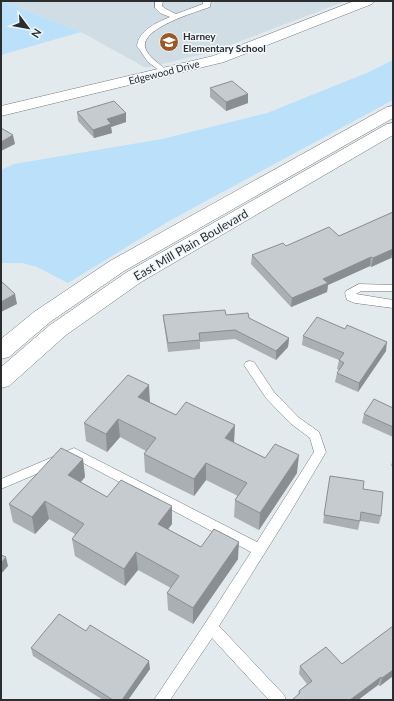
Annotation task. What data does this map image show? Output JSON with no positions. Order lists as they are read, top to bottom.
{
  "streets": {
    "main road": ["Edgewood Drive", "East Mill Plain Boulevard"]
  },
  "places": {
    "school or university": ["Harney Elementary School"]
  },
  "north": "bottom right"
}
